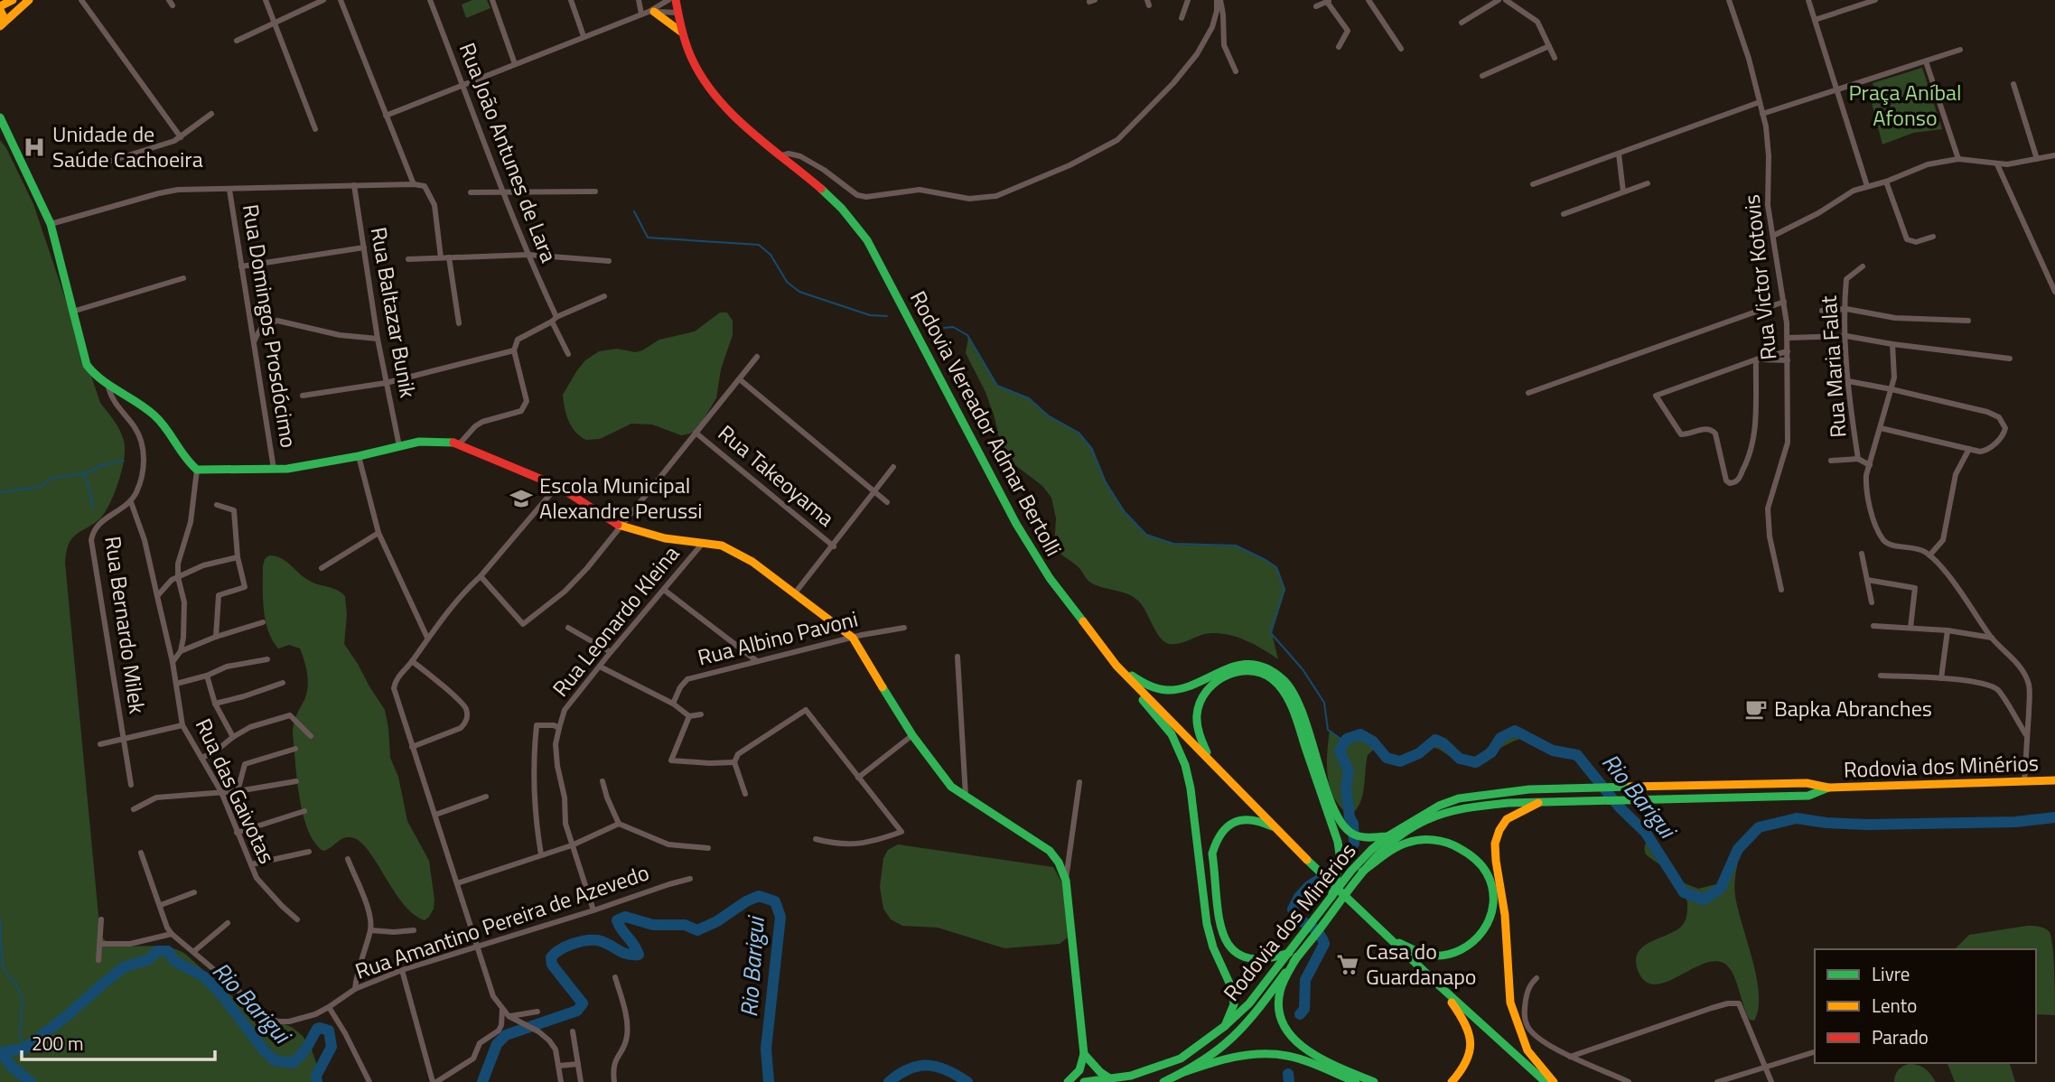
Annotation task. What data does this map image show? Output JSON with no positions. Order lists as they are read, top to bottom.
{
  "streets": {
    "main road": ["Rodovia Vereador Admar Bertolli", "Rodovia dos Minérios"],
    "street": [
      "Rua João Antunes de Lara",
      "Rua Victor Kotovis",
      "Rua Baltazar Bunik",
      "Rua Domingos Prosdócimo",
      "Rua Maria Falat",
      "Rua Takeoyama",
      "Rua Leonardo Kleina",
      "Rua Bernardo Milek",
      "Rua Albino Pavoni",
      "Rua das Gaivotas",
      "Rua Amantino Pereira de Azevedo"
    ]
  },
  "crossings": [
    ["Rua Leonardo Kleina", "Rua Amantino Pereira de Azevedo"],
    ["Rua Bernardo Milek", "Rua das Gaivotas"]
  ],
  "water": ["Rio Barigui"],
  "parks": ["Praça Aníbal Afonso"],
  "places": {
    "hospital": ["Unidade de Saúde Cachoeira"],
    "school or university": ["Escola Municipal Alexandre Perussi"],
    "cafe": ["Bapka Abranches"],
    "supermarket": ["Casa do Guardanapo"]
  },
  "legend": ["Livre", "Lento", "Parado"],
  "scale_bar": "200 m"
}
